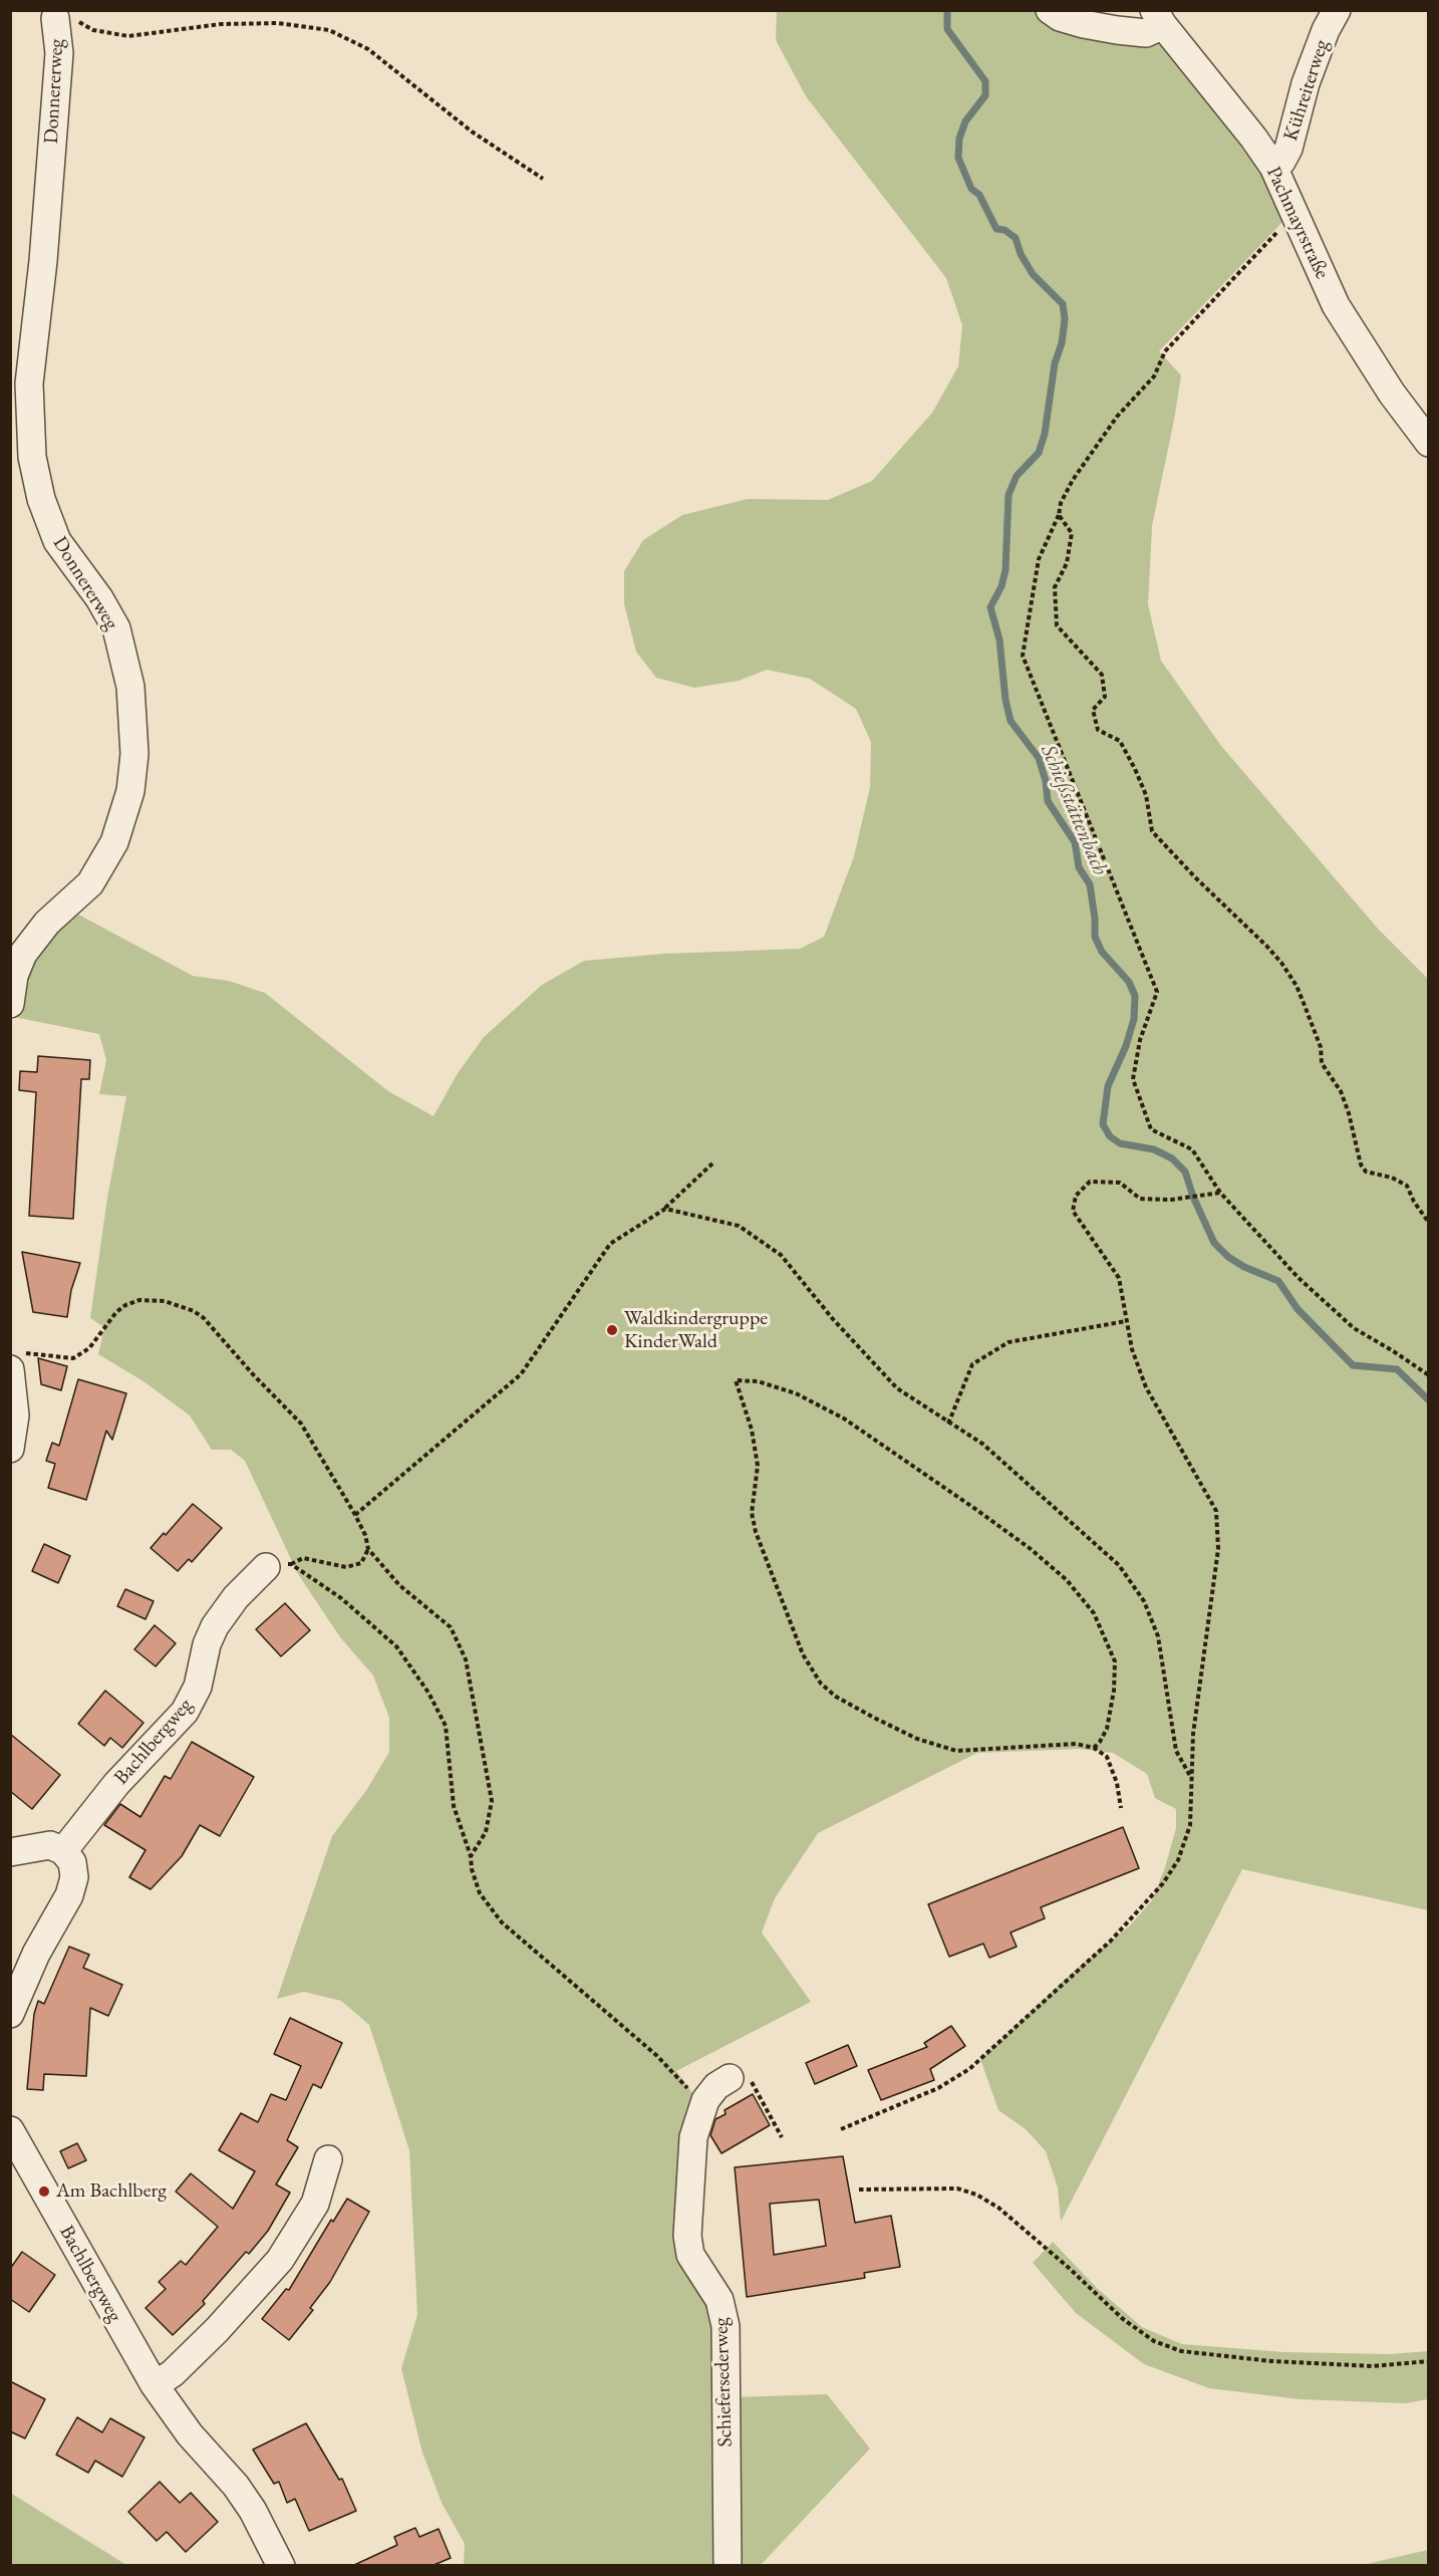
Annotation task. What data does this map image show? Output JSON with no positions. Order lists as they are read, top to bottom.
{
  "streets": {
    "street": [
      "Kühreiterweg",
      "Donnererweg",
      "Pachmayrstraße",
      "Bachlbergweg",
      "Schiefersederweg"
    ]
  },
  "crossings": [
    ["Kühreiterweg", "Pachmayrstraße"]
  ],
  "water": ["Schießstättenbach"],
  "places": ["Waldkindergruppe KinderWald", "Am Bachlberg"]
}
